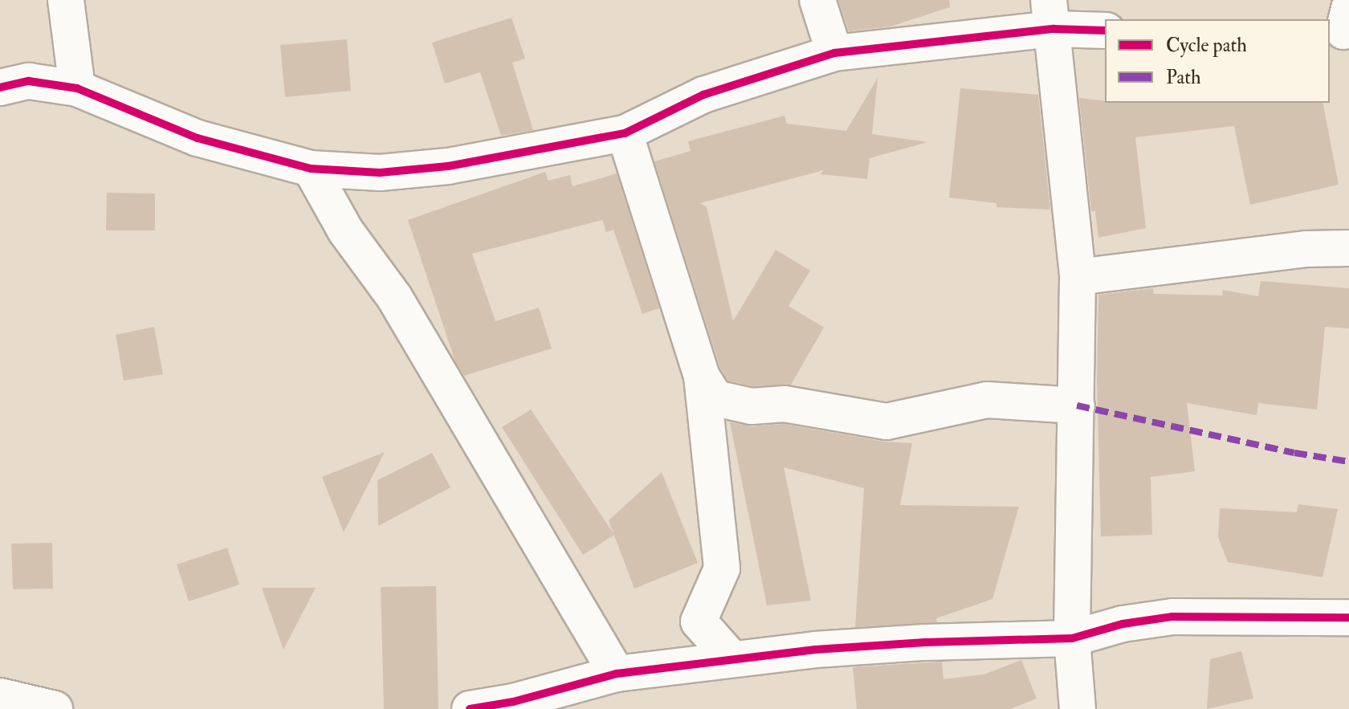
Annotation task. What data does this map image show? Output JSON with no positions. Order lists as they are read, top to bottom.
{
  "legend": ["Cycle path", "Path"]
}
